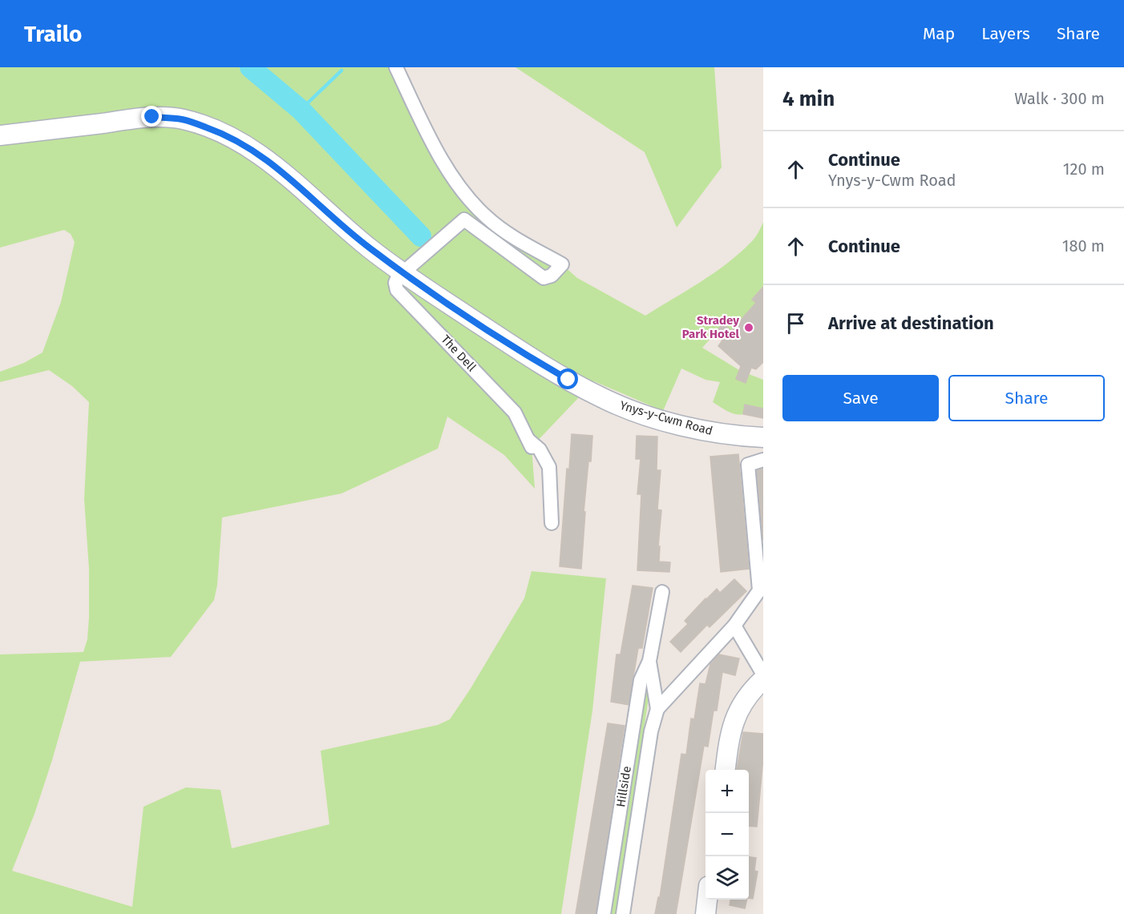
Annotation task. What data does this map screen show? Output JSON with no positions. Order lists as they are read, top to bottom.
{
  "streets": {
    "main road": ["Ynys-y-Cwm Road"],
    "street": ["The Dell", "Hillside"]
  },
  "crossings": [
    ["The Dell", "Ynys-y-Cwm Road"]
  ],
  "places": ["Stradey Park Hotel"],
  "page": {
    "header": "Trailo",
    "nav": ["Map", "Layers", "Share"],
    "heading": ["4 min", "Walk · 300 m"],
    "list": [
      ["Continue", "Ynys-y-Cwm Road", "120 m"],
      ["Continue", "180 m"],
      "Arrive at destination"
    ],
    "buttons": ["Save", "Share"],
    "map_buttons": ["+", "−"]
  }
}
